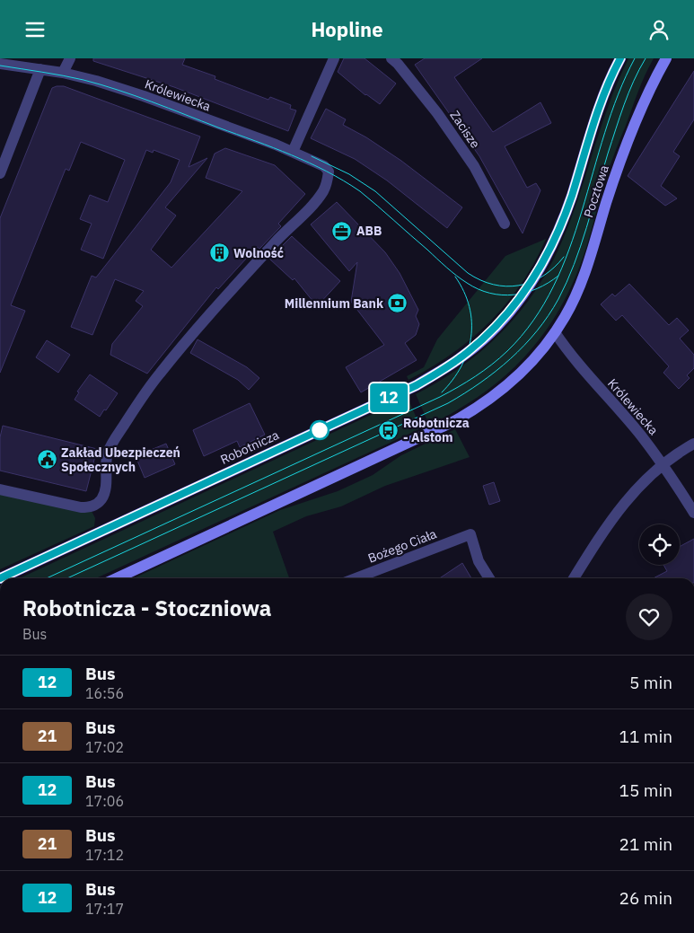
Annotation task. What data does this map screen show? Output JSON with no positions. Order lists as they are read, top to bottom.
{
  "streets": {
    "main road": ["Pocztowa", "Robotnicza"],
    "street": ["Królewiecka", "Zacisze", "Bożego Ciała"]
  },
  "crossings": [
    ["Królewiecka", "Pocztowa"],
    ["Pocztowa", "Robotnicza"]
  ],
  "places": {
    "office": ["ABB"],
    "building": ["Wolność"],
    "bank": ["Millennium Bank"],
    "bus stop": ["Robotnicza - Alstom"],
    "public building": ["Zakład Ubezpieczeń Społecznych"]
  },
  "lines": ["bus line 12"],
  "page": {
    "header": "Hopline",
    "on_map": "12",
    "heading": ["Robotnicza - Stoczniowa", "Bus"],
    "list": [
      {
        "mark": "12",
        "name": "Bus",
        "note": "16:56",
        "value": "5 min"
      },
      {
        "mark": "21",
        "name": "Bus",
        "note": "17:02",
        "value": "11 min"
      },
      {
        "mark": "12",
        "name": "Bus",
        "note": "17:06",
        "value": "15 min"
      },
      {
        "mark": "21",
        "name": "Bus",
        "note": "17:12",
        "value": "21 min"
      },
      {
        "mark": "12",
        "name": "Bus",
        "note": "17:17",
        "value": "26 min"
      }
    ]
  }
}
